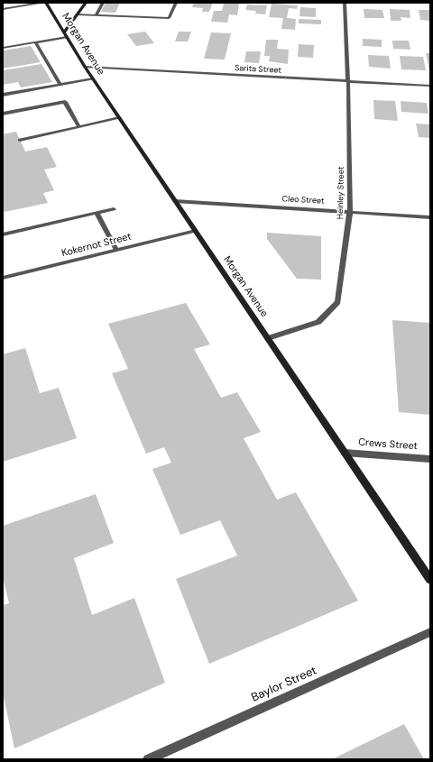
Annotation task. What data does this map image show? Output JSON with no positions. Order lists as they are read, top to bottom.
{
  "streets": {
    "main road": ["Morgan Avenue"],
    "street": [
      "Sarita Street",
      "Heinley Street",
      "Cleo Street",
      "Kokernot Street",
      "Crews Street",
      "Baylor Street"
    ]
  },
  "crossings": [
    ["Morgan Avenue", "Sarita Street"],
    ["Morgan Avenue", "Heinley Street"],
    ["Morgan Avenue", "Cleo Street"],
    ["Morgan Avenue", "Kokernot Street"],
    ["Morgan Avenue", "Crews Street"],
    ["Sarita Street", "Heinley Street"],
    ["Heinley Street", "Cleo Street"]
  ]
}
